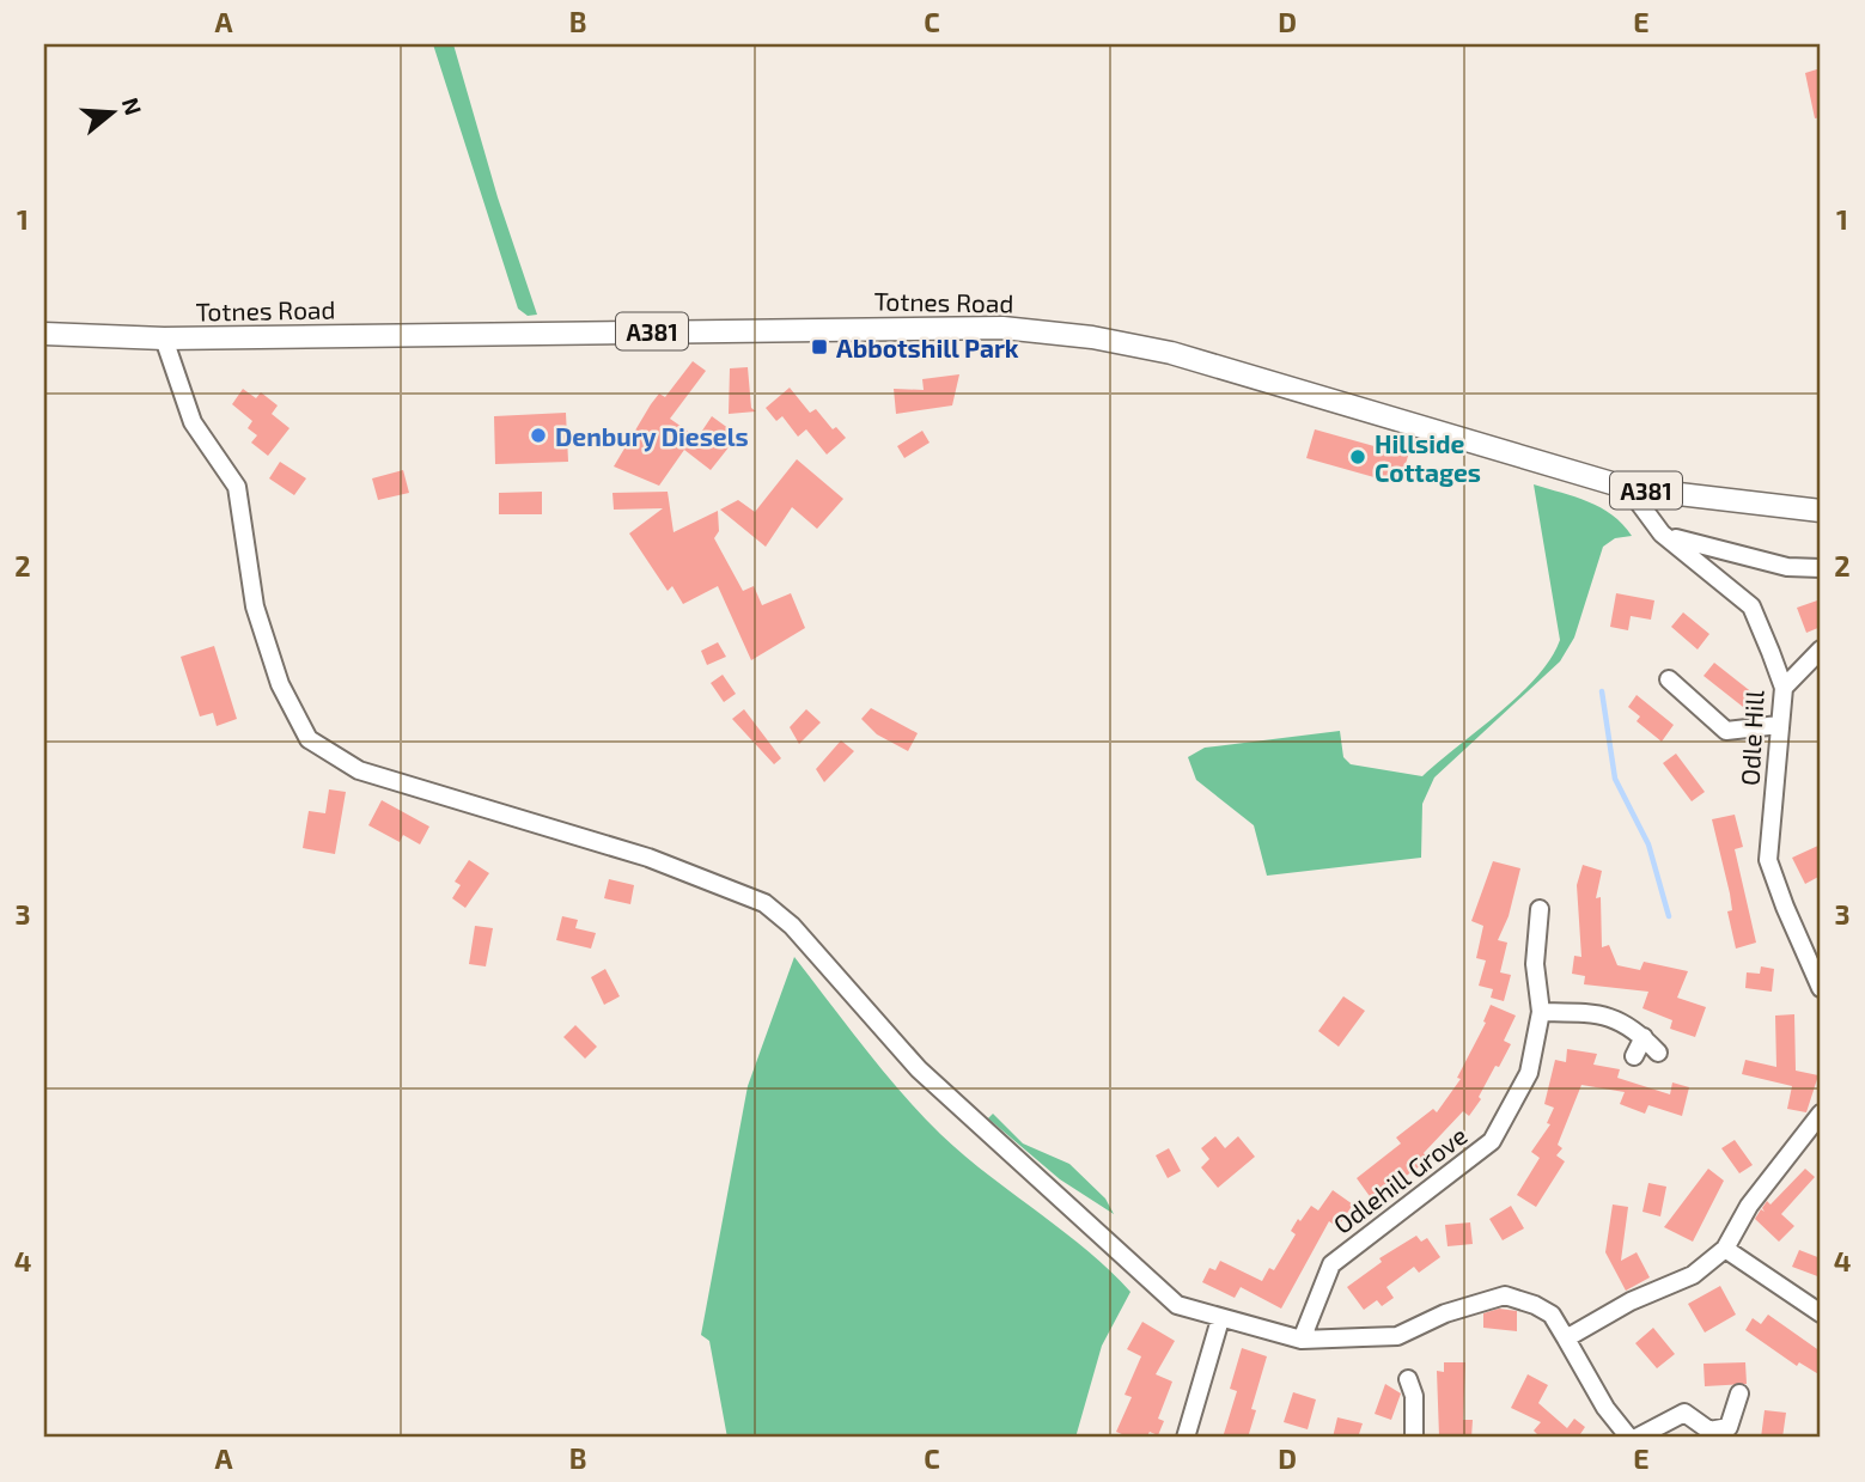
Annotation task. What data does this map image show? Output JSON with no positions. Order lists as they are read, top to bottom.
{
  "streets": {
    "main road": ["Totnes Road", "A381"],
    "street": ["Odle Hill", "Odlehill Grove"]
  },
  "crossings": [
    ["Totnes Road", "Odle Hill"]
  ],
  "places": {
    "transit": ["Abbotshill Park"],
    "other": ["Denbury Diesels", "Hillside Cottages"]
  },
  "north": "right",
  "grid": {
    "columns": [
      "A",
      "B",
      "C",
      "D",
      "E"
    ],
    "rows": [
      "1",
      "2",
      "3",
      "4"
    ]
  }
}
